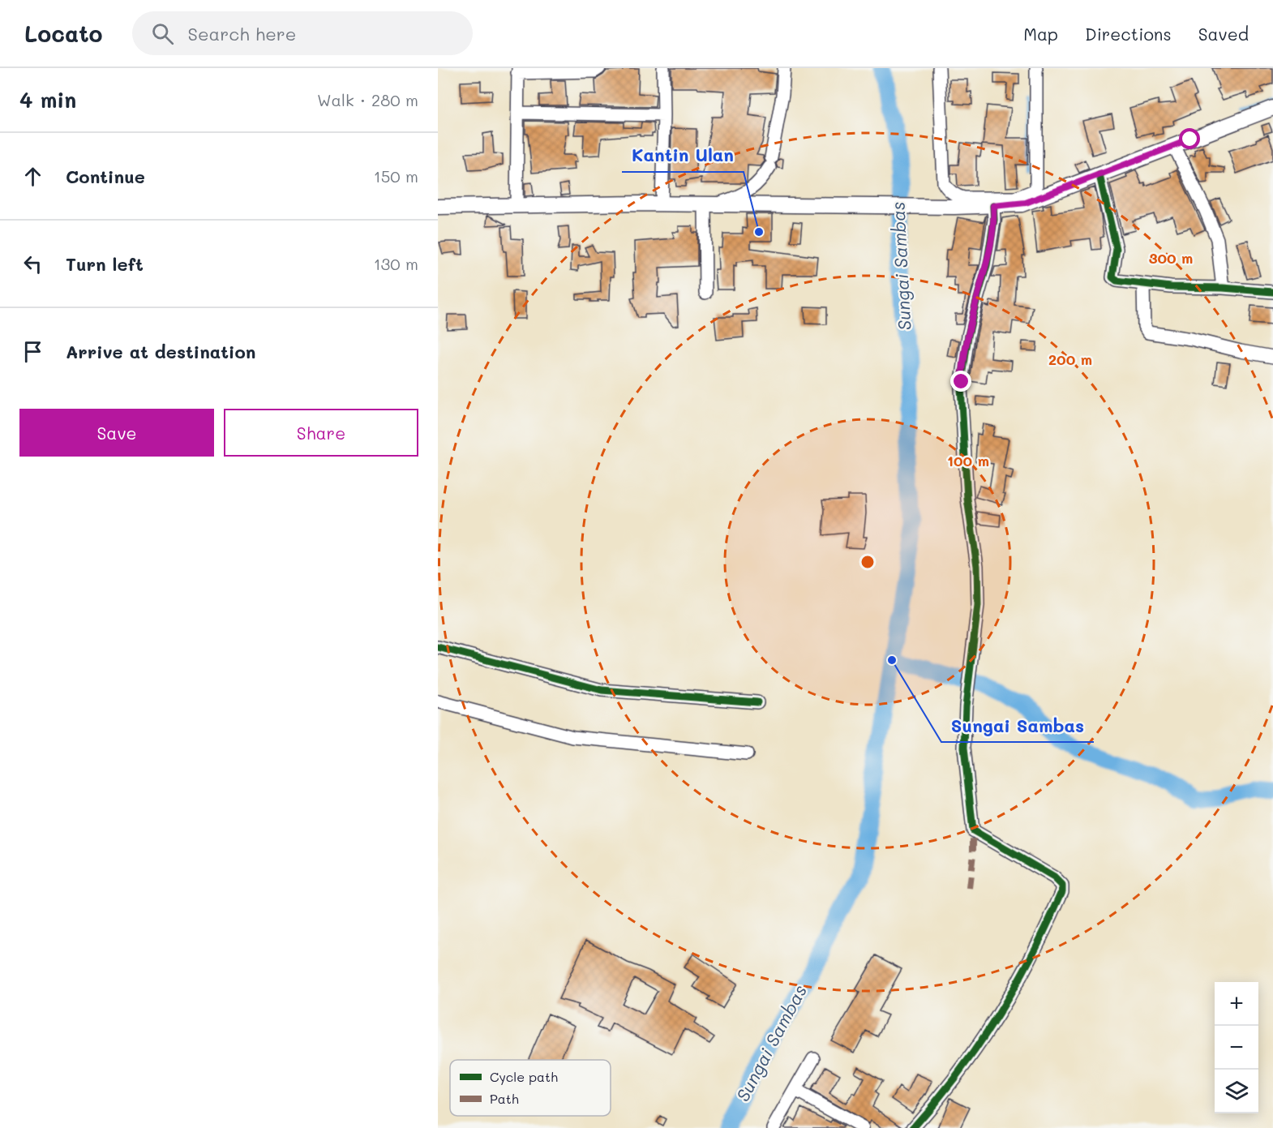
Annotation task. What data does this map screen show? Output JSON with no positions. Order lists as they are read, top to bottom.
{
  "water": ["Sungai Sambas"],
  "places": ["Kantin Ulan", "Sungai Sambas"],
  "legend": ["Cycle path", "Path"],
  "page": {
    "header": "Locato",
    "search": "Search here",
    "nav": ["Map", "Directions", "Saved"],
    "heading": ["4 min", "Walk · 280 m"],
    "list": [
      ["Continue", "150 m"],
      ["Turn left", "130 m"],
      "Arrive at destination"
    ],
    "buttons": ["Save", "Share"],
    "map_buttons": ["+", "−"]
  },
  "rings": ["300 m", "200 m", "100 m"]
}
